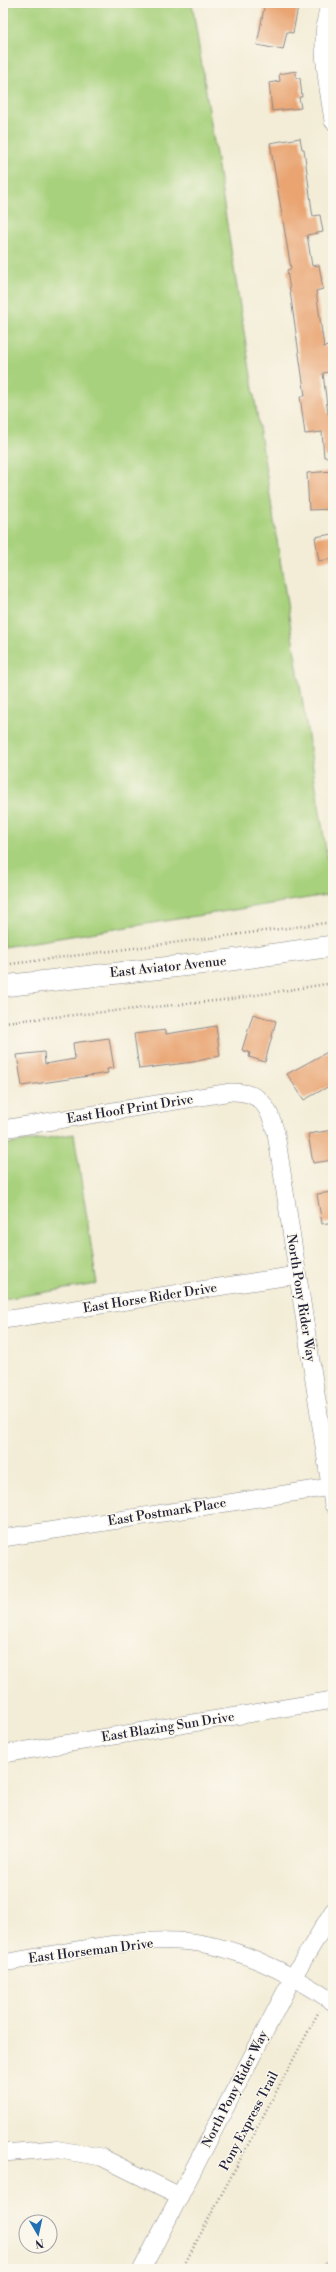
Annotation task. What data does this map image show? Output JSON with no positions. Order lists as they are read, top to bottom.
{
  "streets": {
    "street": [
      "East Aviator Avenue",
      "East Hoof Print Drive",
      "East Horse Rider Drive",
      "North Pony Rider Way",
      "East Postmark Place",
      "East Blazing Sun Drive",
      "East Horseman Drive"
    ],
    "path": ["Pony Express Trail"]
  },
  "crossings": [
    ["East Hoof Print Drive", "North Pony Rider Way"],
    ["East Horse Rider Drive", "North Pony Rider Way"],
    ["North Pony Rider Way", "East Postmark Place"],
    ["North Pony Rider Way", "East Horseman Drive"],
    ["East Horseman Drive", "Pony Express Trail"]
  ],
  "north": "bottom"
}
